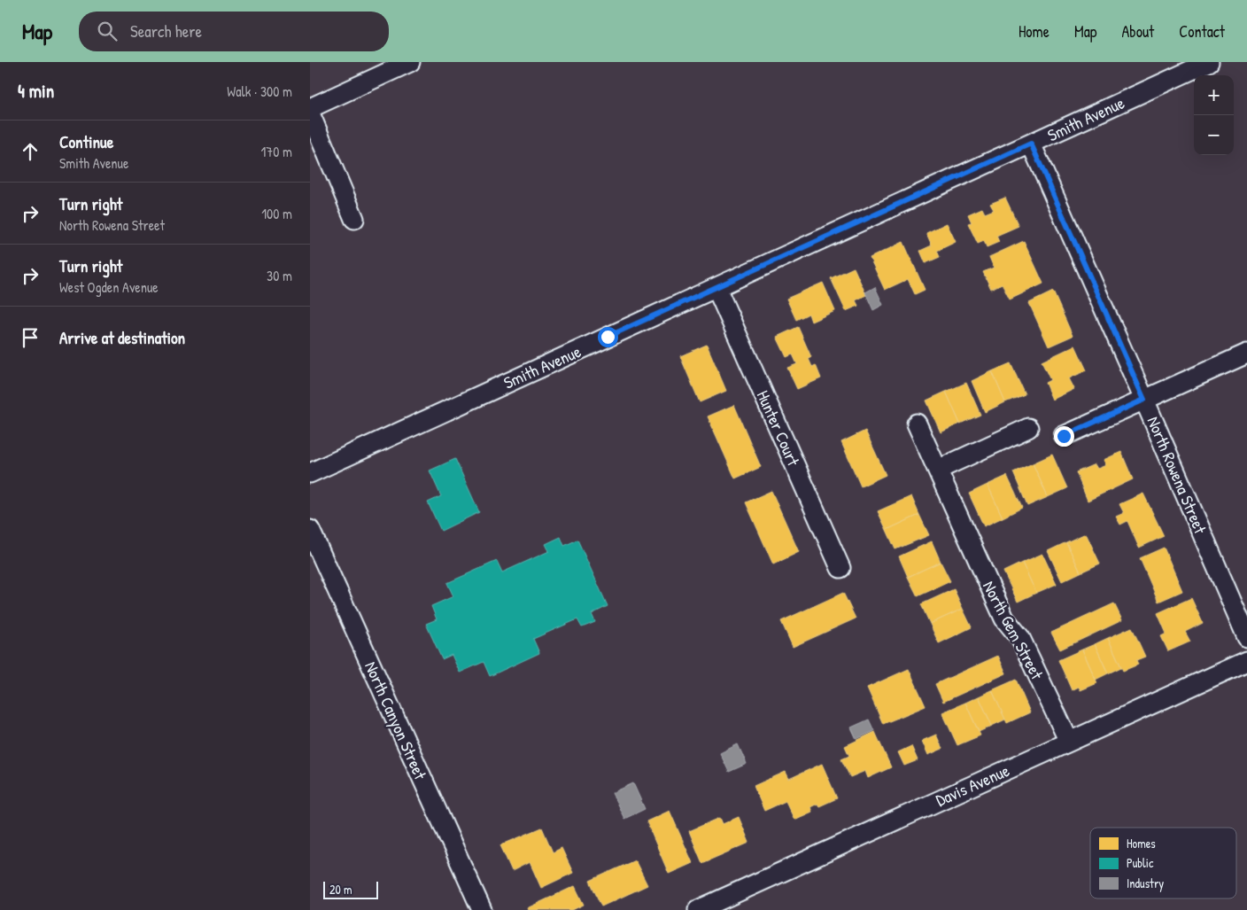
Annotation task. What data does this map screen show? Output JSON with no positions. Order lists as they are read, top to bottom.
{
  "streets": {
    "street": [
      "Smith Avenue",
      "Hunter Court",
      "North Rowena Street",
      "North Gem Street",
      "North Canyon Street",
      "Davis Avenue"
    ]
  },
  "crossings": [
    ["Smith Avenue", "Hunter Court"],
    ["Smith Avenue", "North Rowena Street"],
    ["North Gem Street", "Davis Avenue"]
  ],
  "legend": ["Homes", "Public", "Industry"],
  "scale_bar": "20 m",
  "page": {
    "header": "Map",
    "search": "Search here",
    "nav": [
      "Home",
      "Map",
      "About",
      "Contact"
    ],
    "heading": ["4 min", "Walk · 300 m"],
    "map_buttons": ["+", "−"],
    "list": [
      ["Continue", "Smith Avenue", "170 m"],
      ["Turn right", "North Rowena Street", "100 m"],
      ["Turn right", "West Ogden Avenue", "30 m"],
      "Arrive at destination"
    ],
    "scale": "20 m"
  }
}
